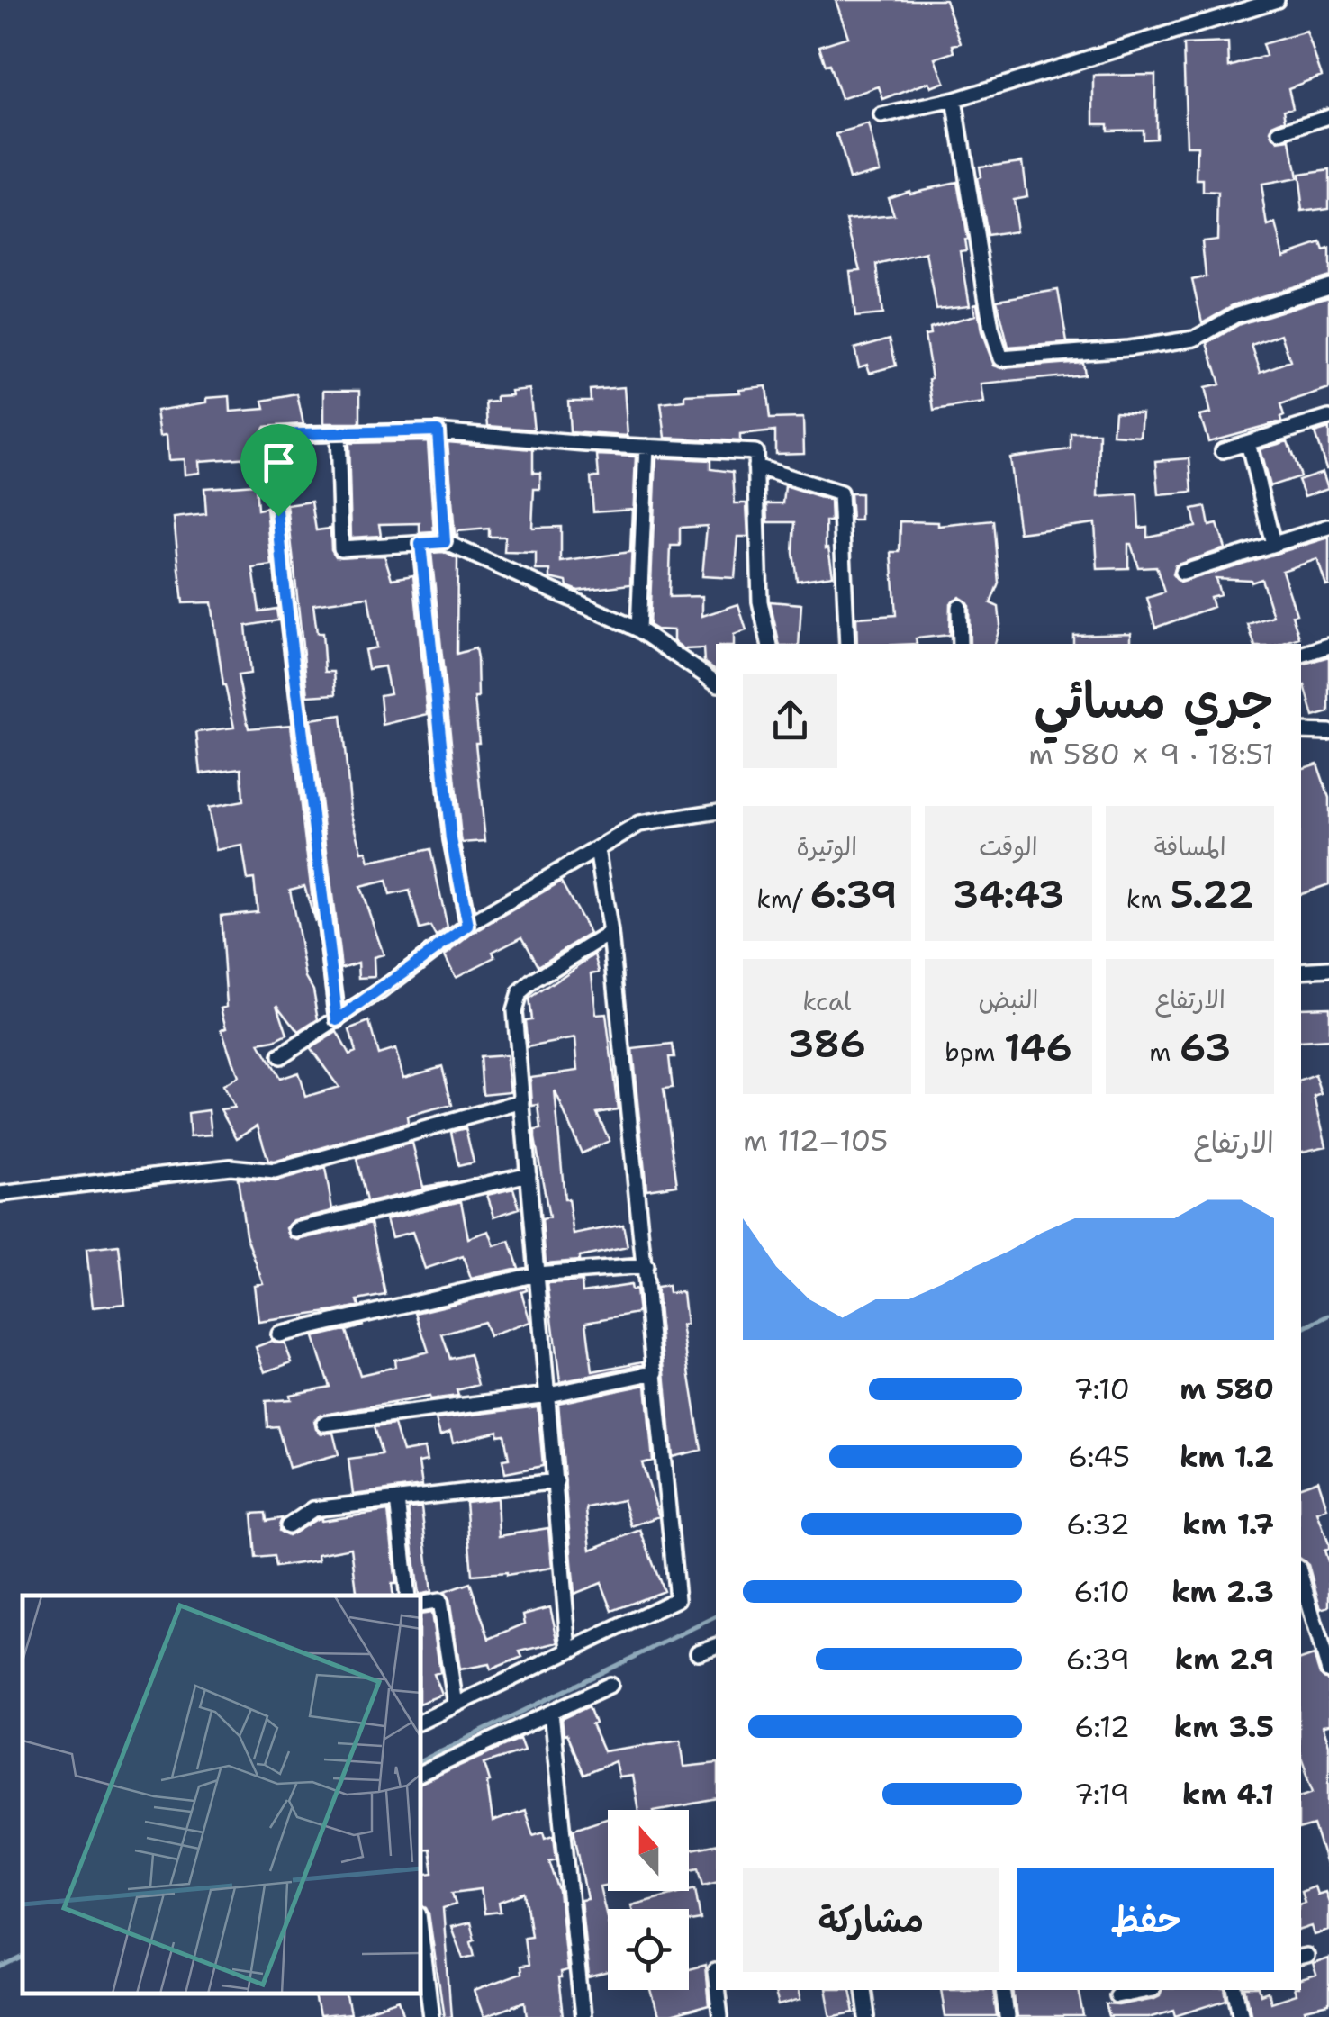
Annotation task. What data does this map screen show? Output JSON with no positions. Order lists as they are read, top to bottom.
{
  "north": "top",
  "page": {
    "heading": ["جري مسائي", "18:51 · 9 × 580 m"],
    "stats": [
      ["المسافة", "5.22 km"],
      ["الوقت", "34:43"],
      ["الوتيرة", "6:39 /km"],
      ["الارتفاع", "63 m"],
      ["النبض", "146 bpm"],
      ["kcal", "386"]
    ],
    "chart": ["الارتفاع", "105–112 m"],
    "list": [
      {
        "name": "580 m",
        "note": "7:10"
      },
      {
        "name": "1.2 km",
        "note": "6:45"
      },
      {
        "name": "1.7 km",
        "note": "6:32"
      },
      {
        "name": "2.3 km",
        "note": "6:10"
      },
      {
        "name": "2.9 km",
        "note": "6:39"
      },
      {
        "name": "3.5 km",
        "note": "6:12"
      },
      {
        "name": "4.1 km",
        "note": "7:19"
      }
    ],
    "buttons": ["حفظ", "مشاركة"]
  }
}
